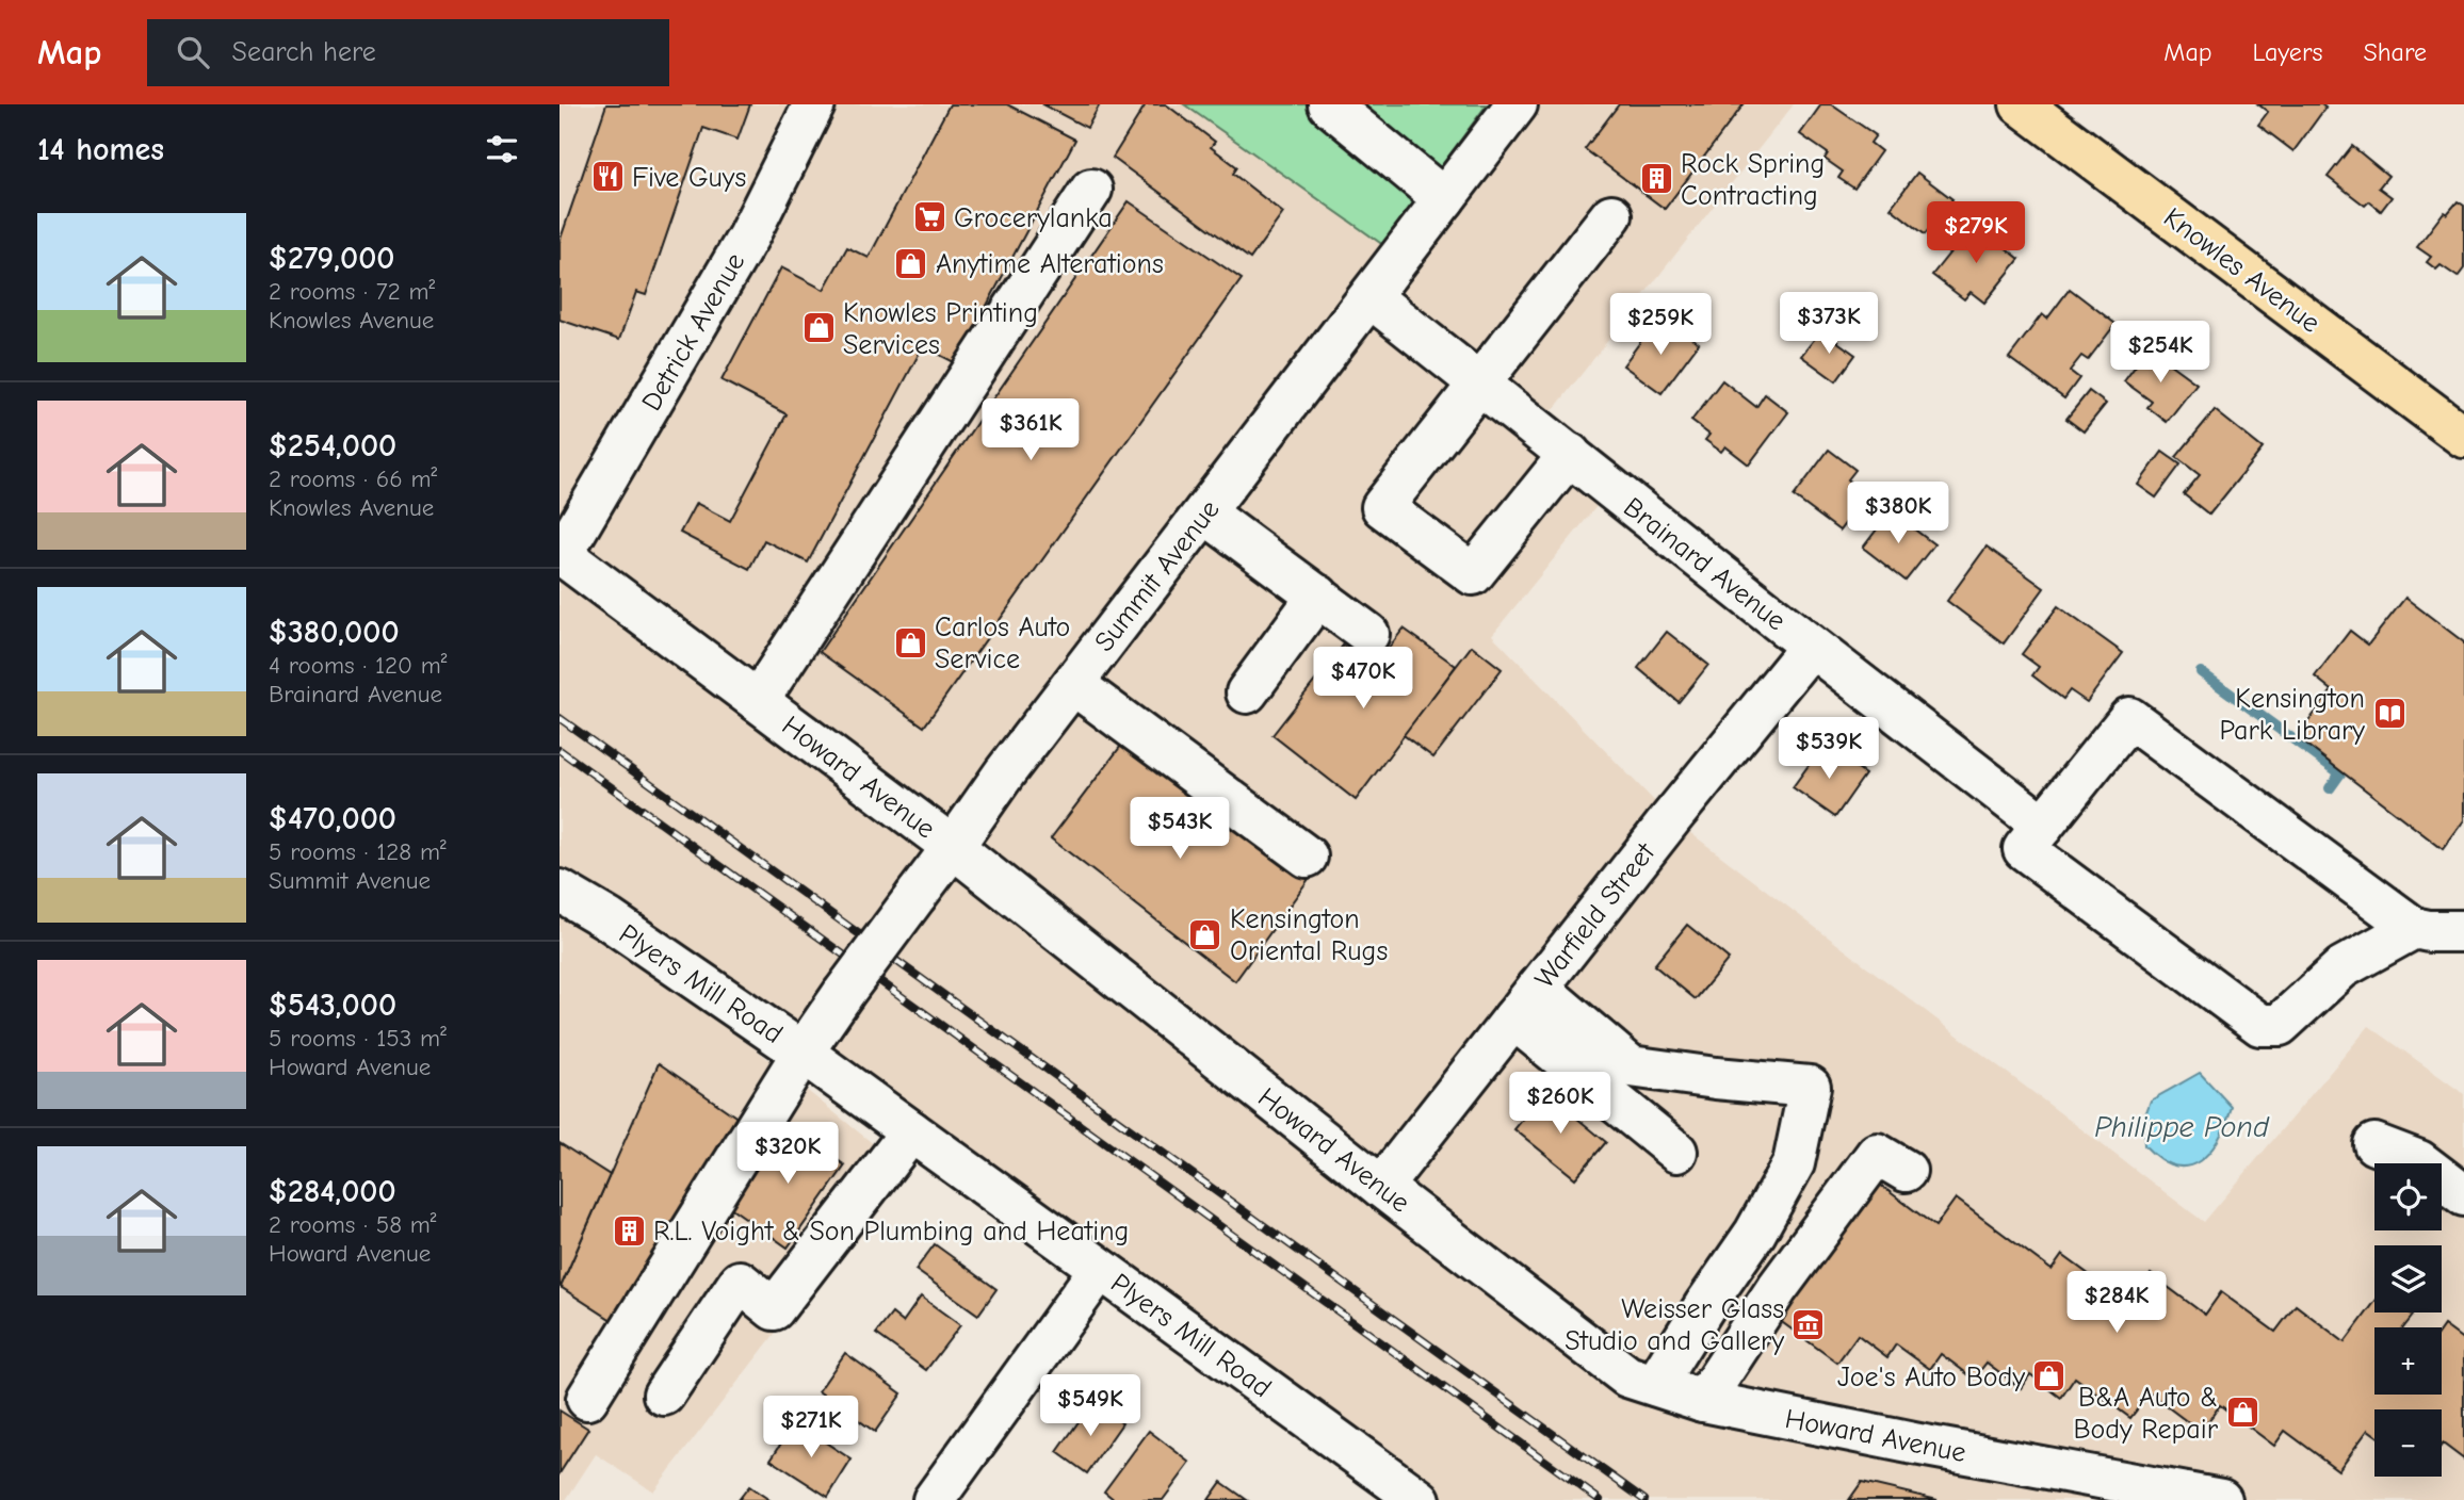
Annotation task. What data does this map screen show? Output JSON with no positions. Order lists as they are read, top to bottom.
{
  "streets": {
    "main road": ["Knowles Avenue"],
    "street": [
      "Detrick Avenue",
      "Brainard Avenue",
      "Summit Avenue",
      "Howard Avenue",
      "Warfield Street",
      "Plyers Mill Road"
    ]
  },
  "crossings": [
    ["Detrick Avenue", "Howard Avenue"],
    ["Brainard Avenue", "Summit Avenue"],
    ["Brainard Avenue", "Warfield Street"],
    ["Summit Avenue", "Howard Avenue"],
    ["Summit Avenue", "Plyers Mill Road"],
    ["Howard Avenue", "Warfield Street"]
  ],
  "water": ["Philippe Pond"],
  "places": {
    "restaurant": ["Five Guys"],
    "building": ["Rock Spring Contracting", "R.L. Voight & Son Plumbing and Heating"],
    "supermarket": ["Grocerylanka"],
    "shop": [
      "Anytime Alterations",
      "Knowles Printing Services",
      "Carlos Auto Service",
      "Kensington Oriental Rugs",
      "Joe's Auto Body",
      "B&A Auto & Body Repair"
    ],
    "library": ["Kensington Park Library"],
    "museum": ["Weisser Glass Studio and Gallery"]
  },
  "page": {
    "header": "Map",
    "search": "Search here",
    "nav": ["Map", "Layers", "Share"],
    "heading": "14 homes",
    "list": [
      {
        "name": "$279,000",
        "note": "2 rooms · 72 m² · Knowles Avenue"
      },
      {
        "name": "$254,000",
        "note": "2 rooms · 66 m² · Knowles Avenue"
      },
      {
        "name": "$380,000",
        "note": "4 rooms · 120 m² · Brainard Avenue"
      },
      {
        "name": "$470,000",
        "note": "5 rooms · 128 m² · Summit Avenue"
      },
      {
        "name": "$543,000",
        "note": "5 rooms · 153 m² · Howard Avenue"
      },
      {
        "name": "$284,000",
        "note": "2 rooms · 58 m² · Howard Avenue"
      }
    ],
    "price": [
      "$279K",
      "$373K",
      "$259K",
      "$254K",
      "$361K",
      "$380K",
      "$470K",
      "$539K",
      "$543K",
      "$260K",
      "$320K",
      "$284K",
      "$549K",
      "$271K"
    ],
    "map_buttons": ["+", "−"]
  }
}
